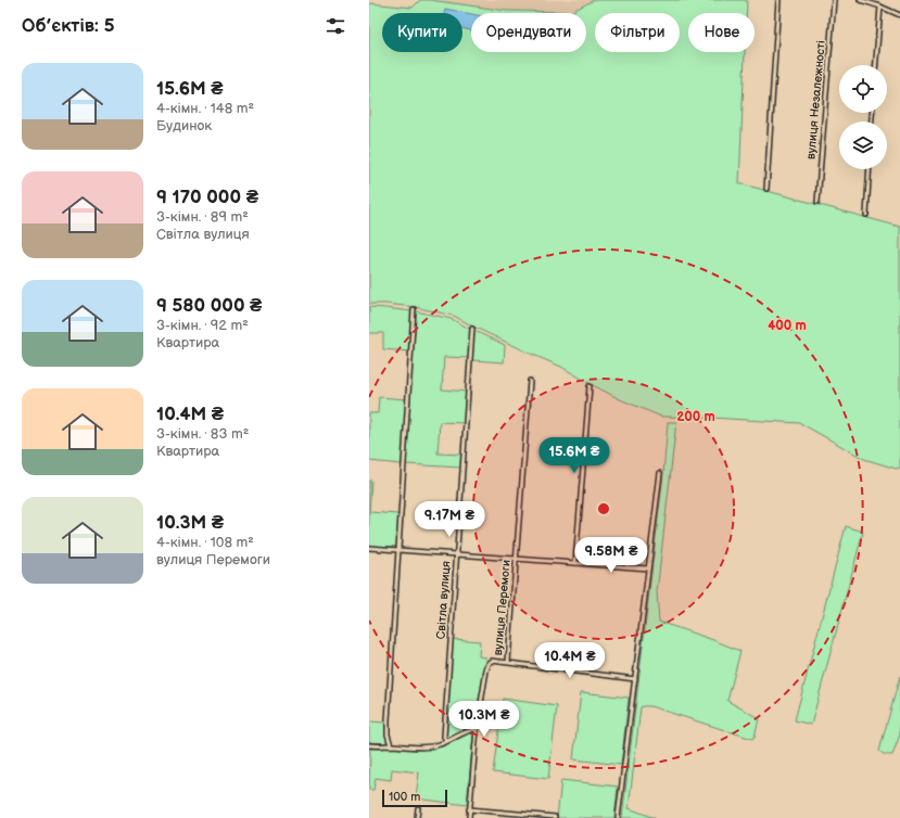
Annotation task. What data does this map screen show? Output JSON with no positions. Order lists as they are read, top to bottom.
{
  "streets": {
    "street": ["вулиця Незалежності", "Світла вулиця", "вулиця Перемоги"]
  },
  "scale_bar": "100 m",
  "page": {
    "heading": "Об’єктів: 5",
    "chip": [
      "Купити",
      "Орендувати",
      "Фільтри",
      "Нове"
    ],
    "list": [
      {
        "name": "15.6M ₴",
        "note": "4-кімн. · 148 m² · Будинок"
      },
      {
        "name": "9 170 000 ₴",
        "note": "3-кімн. · 89 m² · Світла вулиця"
      },
      {
        "name": "9 580 000 ₴",
        "note": "3-кімн. · 92 m² · Квартира"
      },
      {
        "name": "10.4M ₴",
        "note": "3-кімн. · 83 m² · Квартира"
      },
      {
        "name": "10.3M ₴",
        "note": "4-кімн. · 108 m² · вулиця Перемоги"
      }
    ],
    "price": [
      "15.6M ₴",
      "9.17M ₴",
      "9.58M ₴",
      "10.4M ₴",
      "10.3M ₴"
    ],
    "scale": "100 m"
  },
  "rings": ["400 m", "200 m"]
}
